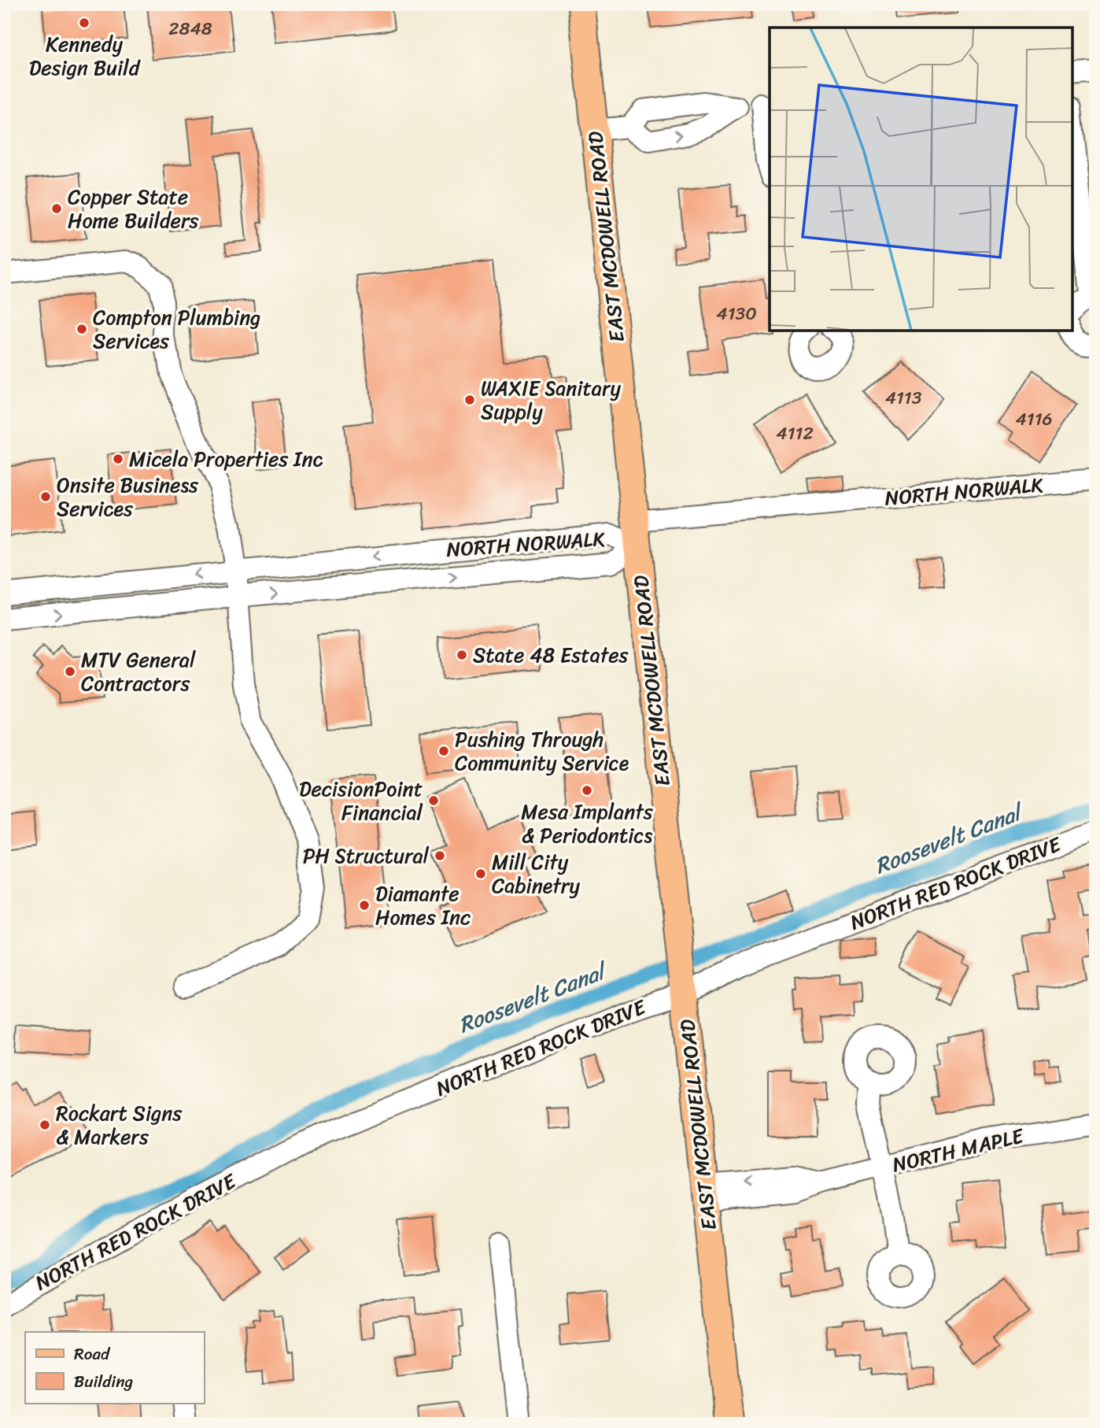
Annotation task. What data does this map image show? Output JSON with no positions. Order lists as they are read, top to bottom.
{
  "streets": {
    "main road": ["EAST MCDOWELL ROAD"],
    "street": ["NORTH NORWALK", "NORTH RED ROCK DRIVE", "NORTH MAPLE"]
  },
  "crossings": [
    ["EAST MCDOWELL ROAD", "NORTH NORWALK"],
    ["EAST MCDOWELL ROAD", "NORTH RED ROCK DRIVE"],
    ["EAST MCDOWELL ROAD", "NORTH MAPLE"]
  ],
  "water": ["Roosevelt Canal"],
  "places": [
    "Kennedy Design Build",
    "Copper State Home Builders",
    "Compton Plumbing Services",
    "WAXIE Sanitary Supply",
    "Micela Properties Inc",
    "Onsite Business Services",
    "State 48 Estates",
    "MTV General Contractors",
    "Pushing Through Community Service",
    "Mesa Implants & Periodontics",
    "DecisionPoint Financial",
    "PH Structural",
    "Mill City Cabinetry",
    "Diamante Homes Inc",
    "Rockart Signs & Markers"
  ],
  "house_numbers": [
    "2848",
    "4130",
    "4113",
    "4116",
    "4112"
  ],
  "legend": ["Road", "Building"]
}
